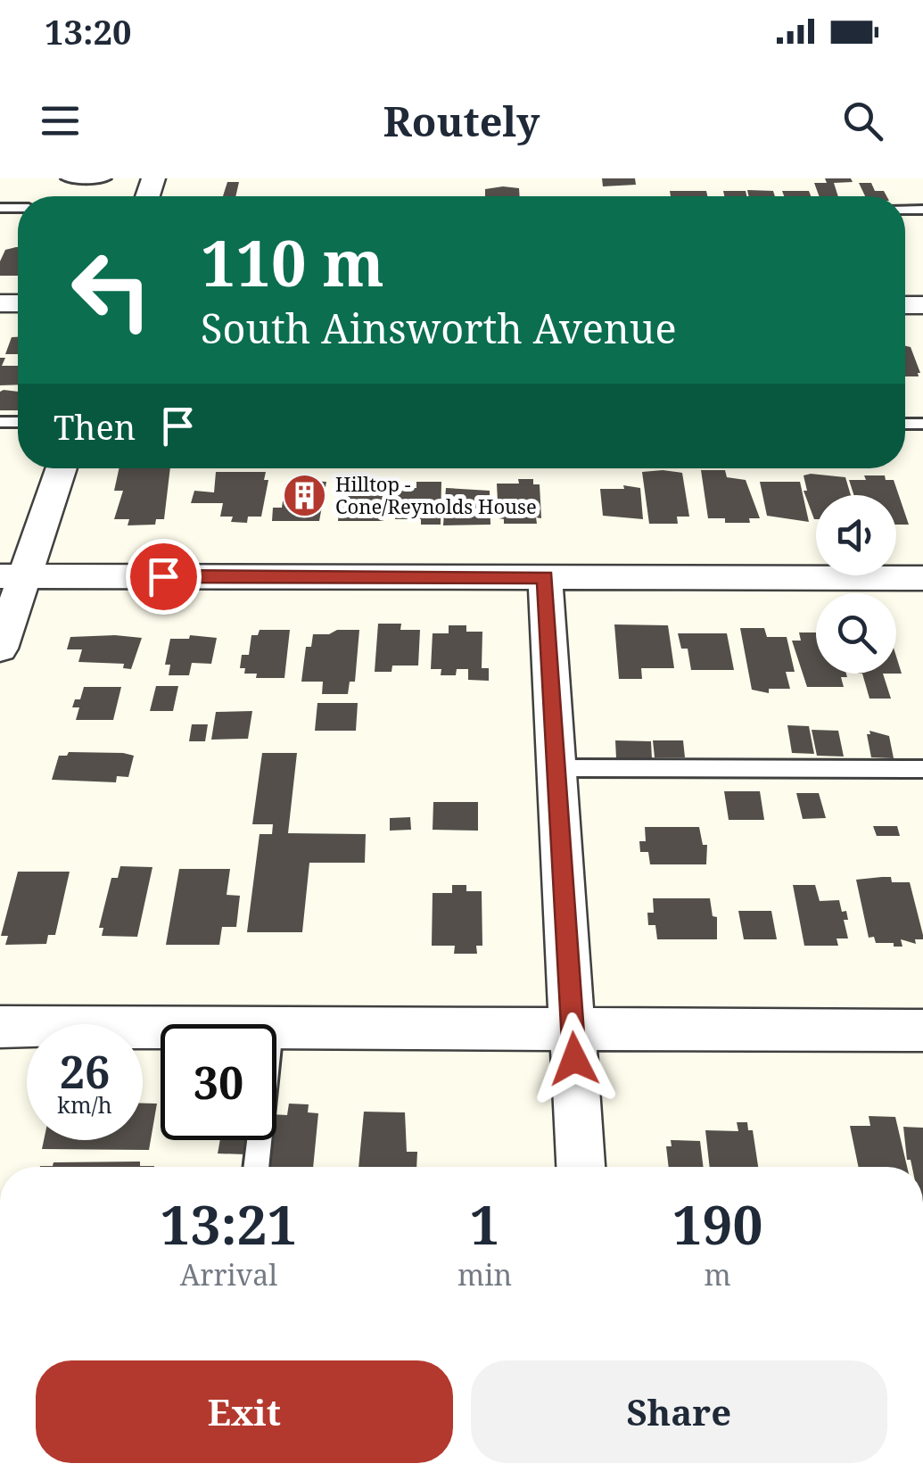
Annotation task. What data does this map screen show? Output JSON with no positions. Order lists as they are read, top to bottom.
{
  "places": {
    "building": ["Hilltop - Cone/Reynolds House"]
  },
  "page": {
    "status": "13:20",
    "header": "Routely",
    "turn": ["110 m", "South Ainsworth Avenue"],
    "then": "Then",
    "speed": "26 km/h",
    "limit": "30",
    "eta": [
      "13:21",
      "Arrival",
      "1",
      "min",
      "190",
      "m"
    ],
    "buttons": ["Exit", "Share"]
  }
}
